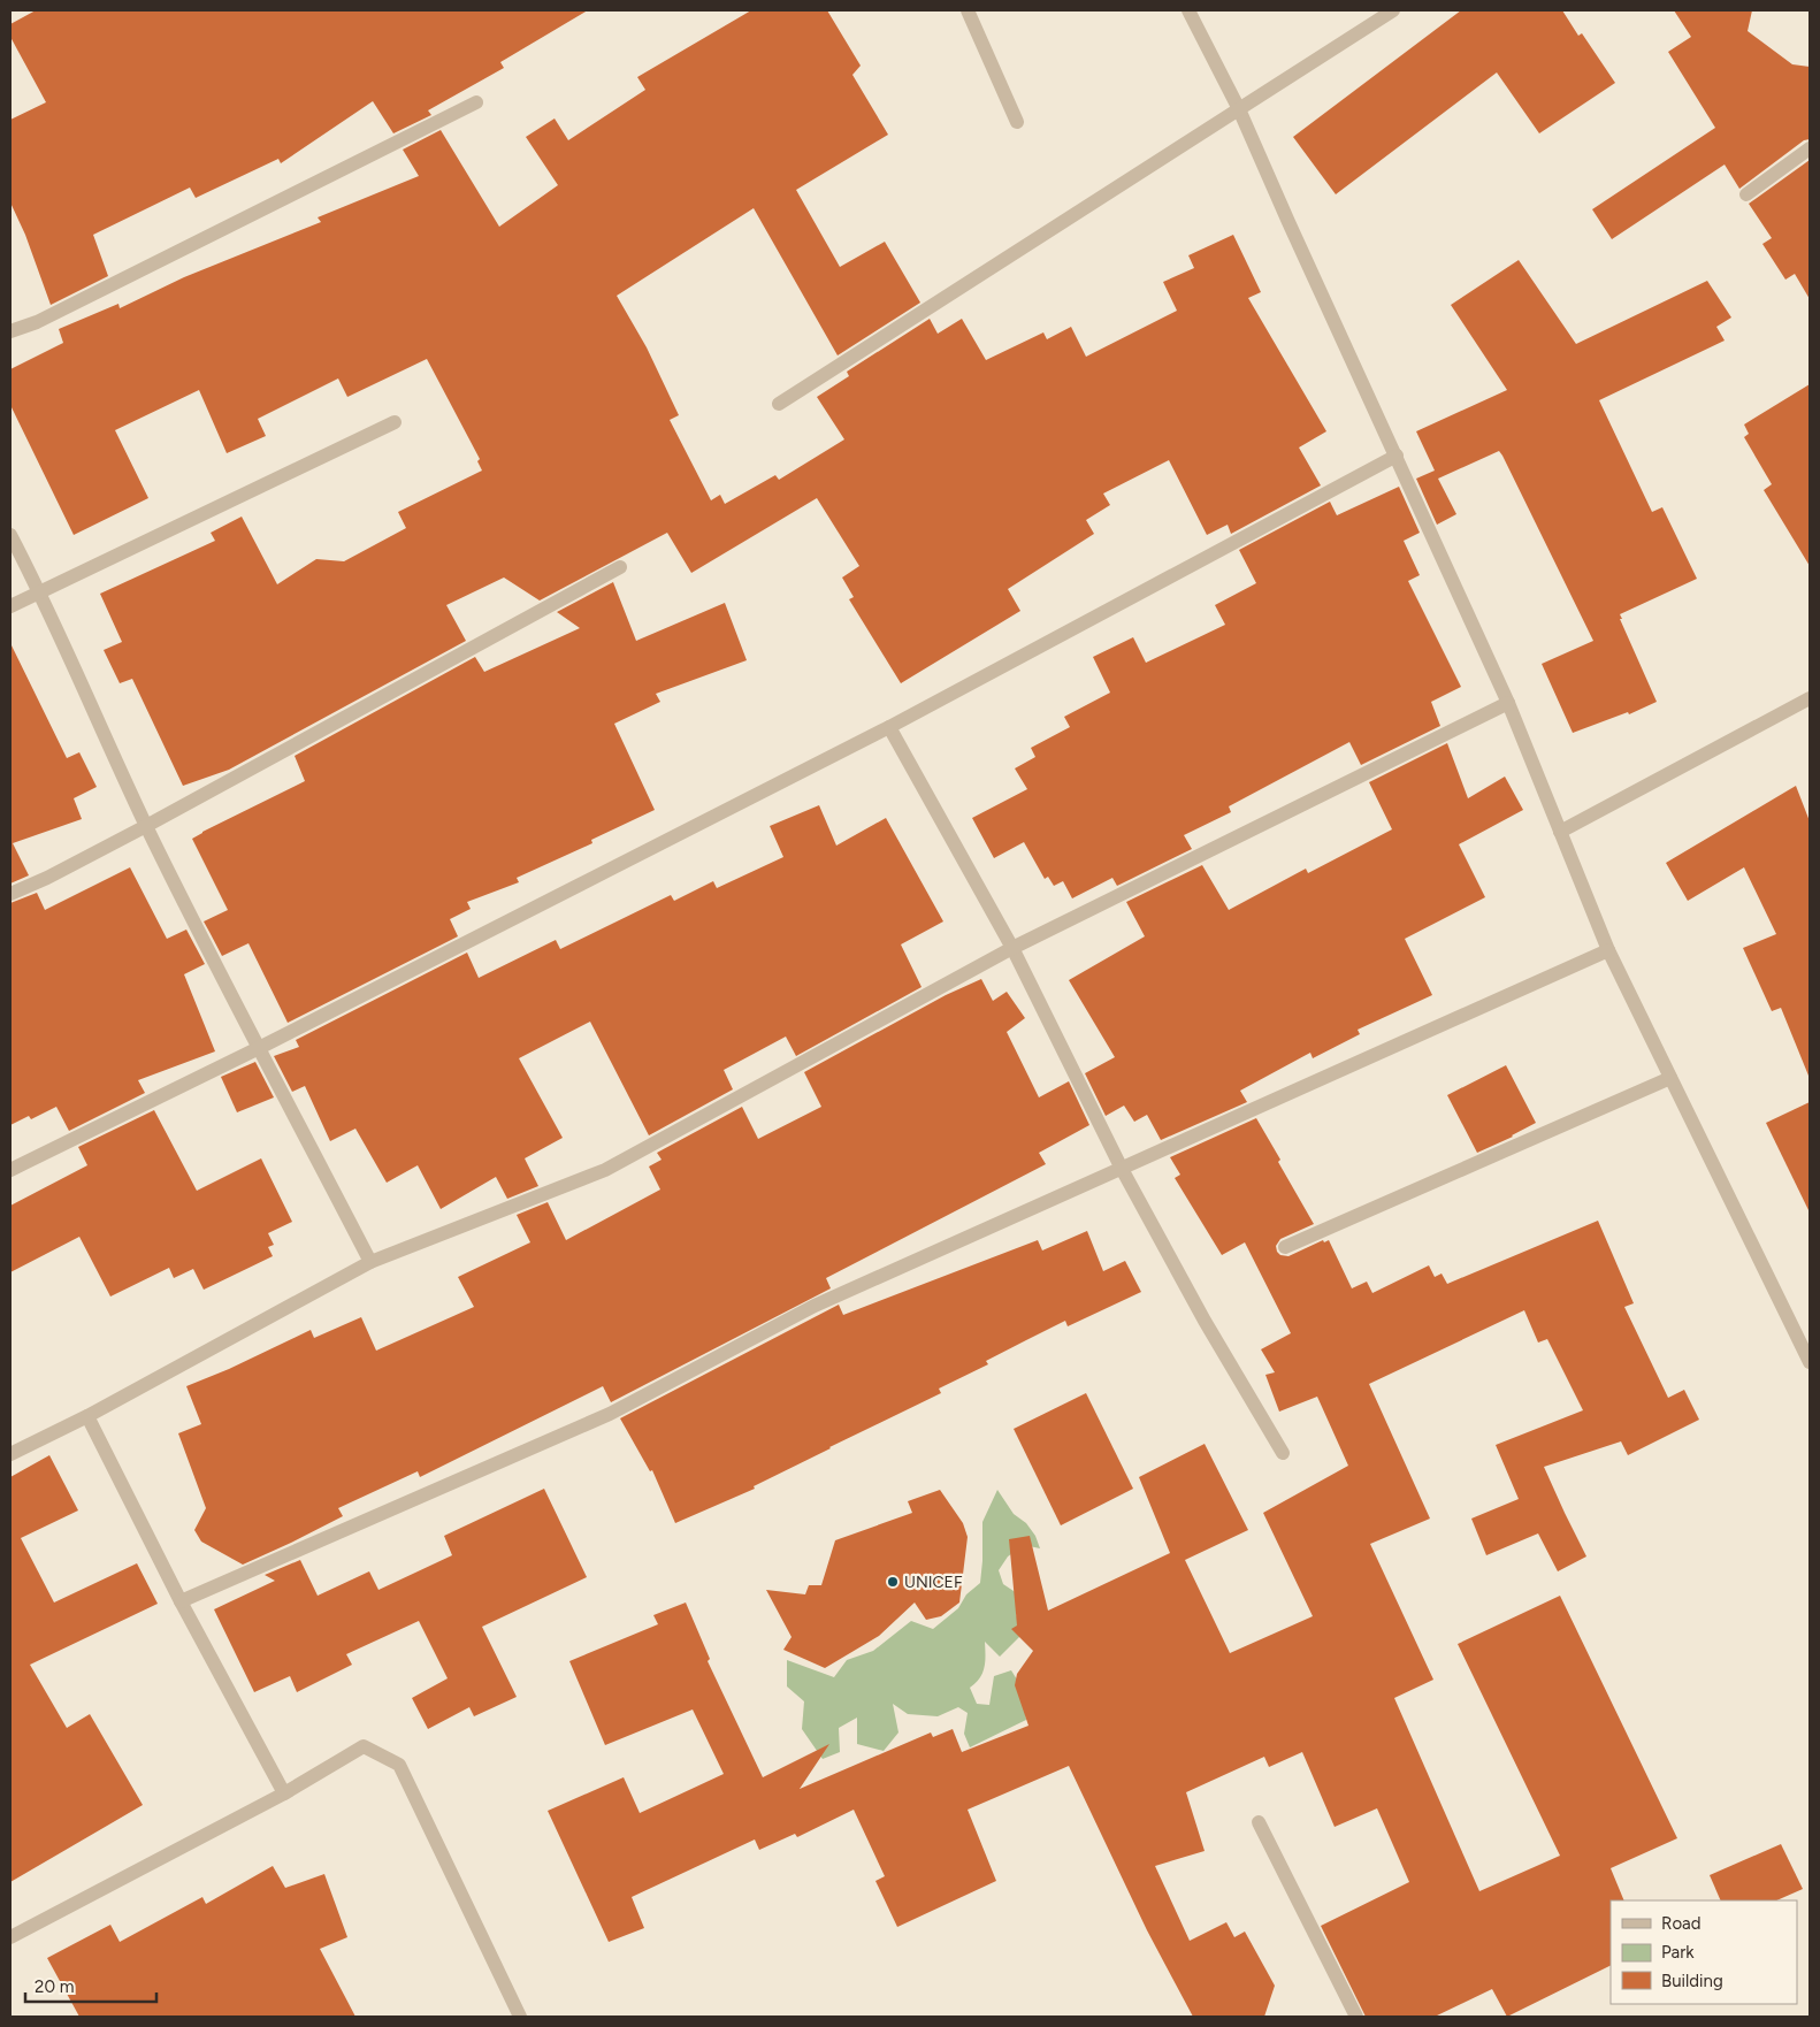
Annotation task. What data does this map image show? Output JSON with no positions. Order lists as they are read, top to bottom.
{
  "places": ["UNICEF"],
  "legend": ["Road", "Park", "Building"],
  "scale_bar": "20 m"
}
